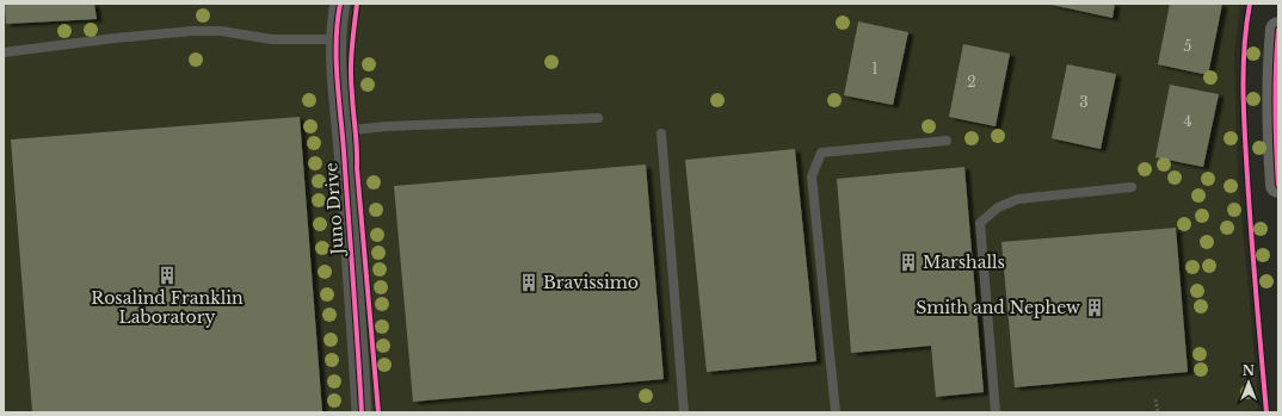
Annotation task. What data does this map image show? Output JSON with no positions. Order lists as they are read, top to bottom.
{
  "streets": {
    "street": ["Juno Drive"]
  },
  "places": {
    "building": [
      "Marshalls",
      "Rosalind Franklin Laboratory",
      "Bravissimo",
      "Smith and Nephew"
    ]
  },
  "house_numbers": [
    "5",
    "1",
    "2",
    "3",
    "4"
  ],
  "north": "top"
}
